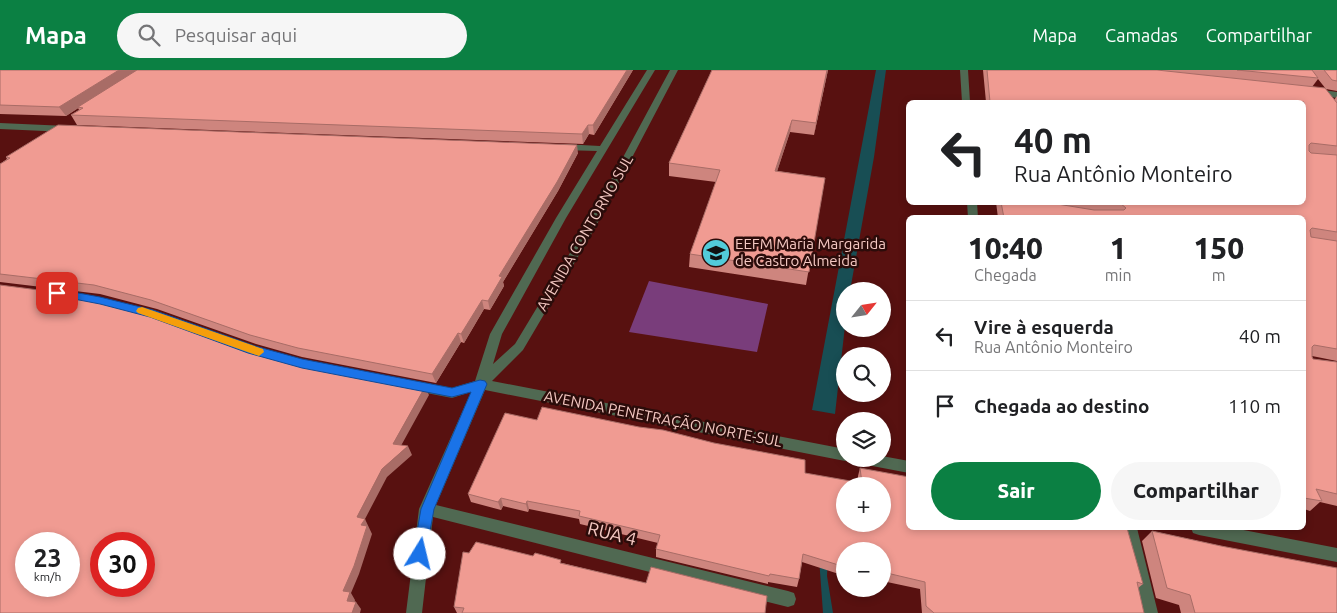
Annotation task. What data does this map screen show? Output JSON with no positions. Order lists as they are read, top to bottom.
{
  "streets": {
    "street": ["AVENIDA CONTORNO SUL", "AVENIDA PENETRAÇÃO NORTE-SUL", "RUA 4"]
  },
  "crossings": [
    ["AVENIDA CONTORNO SUL", "AVENIDA PENETRAÇÃO NORTE-SUL"],
    ["AVENIDA CONTORNO SUL", "RUA 4"]
  ],
  "places": {
    "school or university": ["EEFM Maria Margarida de Castro Almeida"]
  },
  "north": "top right",
  "page": {
    "header": "Mapa",
    "search": "Pesquisar aqui",
    "nav": ["Mapa", "Camadas", "Compartilhar"],
    "turn": ["40 m", "Rua Antônio Monteiro"],
    "eta": [
      "10:40",
      "Chegada",
      "1",
      "min",
      "150",
      "m"
    ],
    "map_buttons": ["+", "−"],
    "list": [
      {
        "name": "Vire à esquerda",
        "note": "Rua Antônio Monteiro",
        "value": "40 m"
      },
      {
        "name": "Chegada ao destino",
        "value": "110 m"
      }
    ],
    "buttons": ["Sair", "Compartilhar"],
    "speed": "23 km/h",
    "limit": "30"
  }
}
